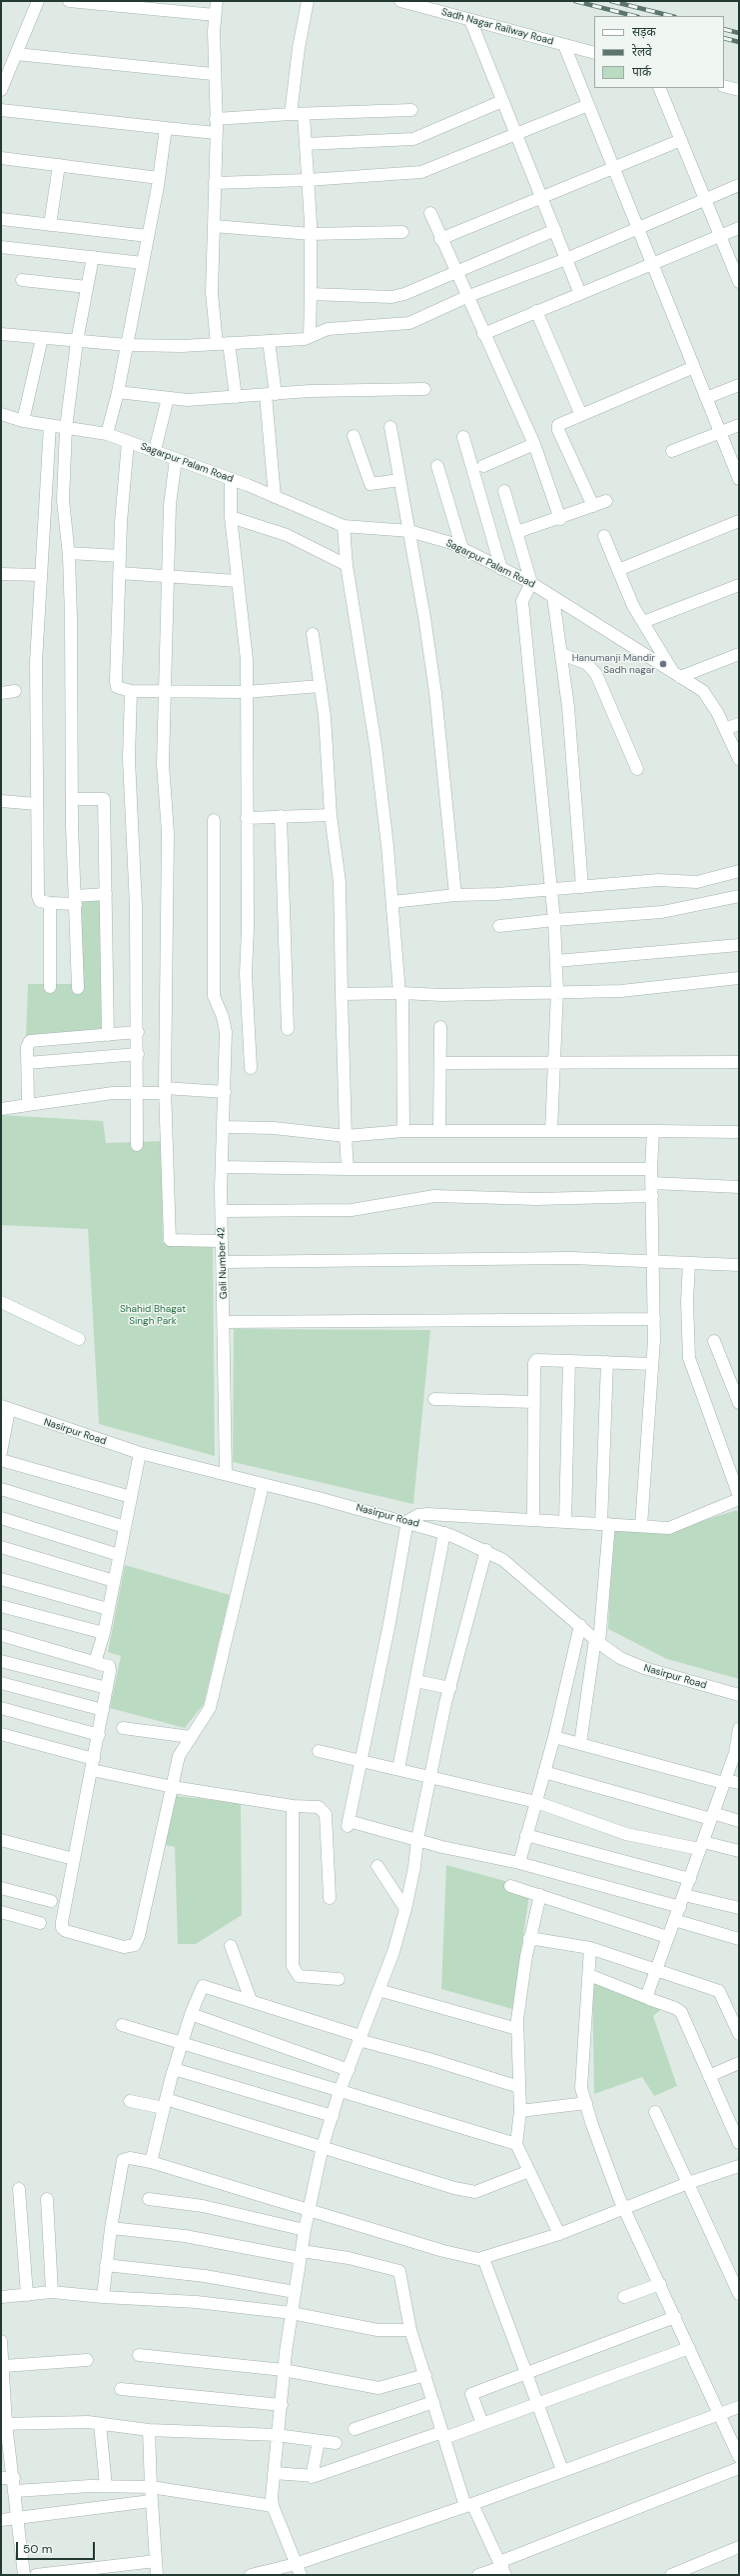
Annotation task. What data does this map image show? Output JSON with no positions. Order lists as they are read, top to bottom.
{
  "streets": {
    "street": [
      "Sadh Nagar Railway Road",
      "Sagarpur Palam Road",
      "Gali Number 42",
      "Nasirpur Road"
    ]
  },
  "crossings": [
    ["Gali Number 42", "Nasirpur Road"]
  ],
  "parks": ["Shahid Bhagat Singh Park"],
  "places": ["Hanumanji Mandir Sadh nagar"],
  "legend": ["सड़क", "रेलवे", "पार्क"],
  "scale_bar": "50 m"
}
